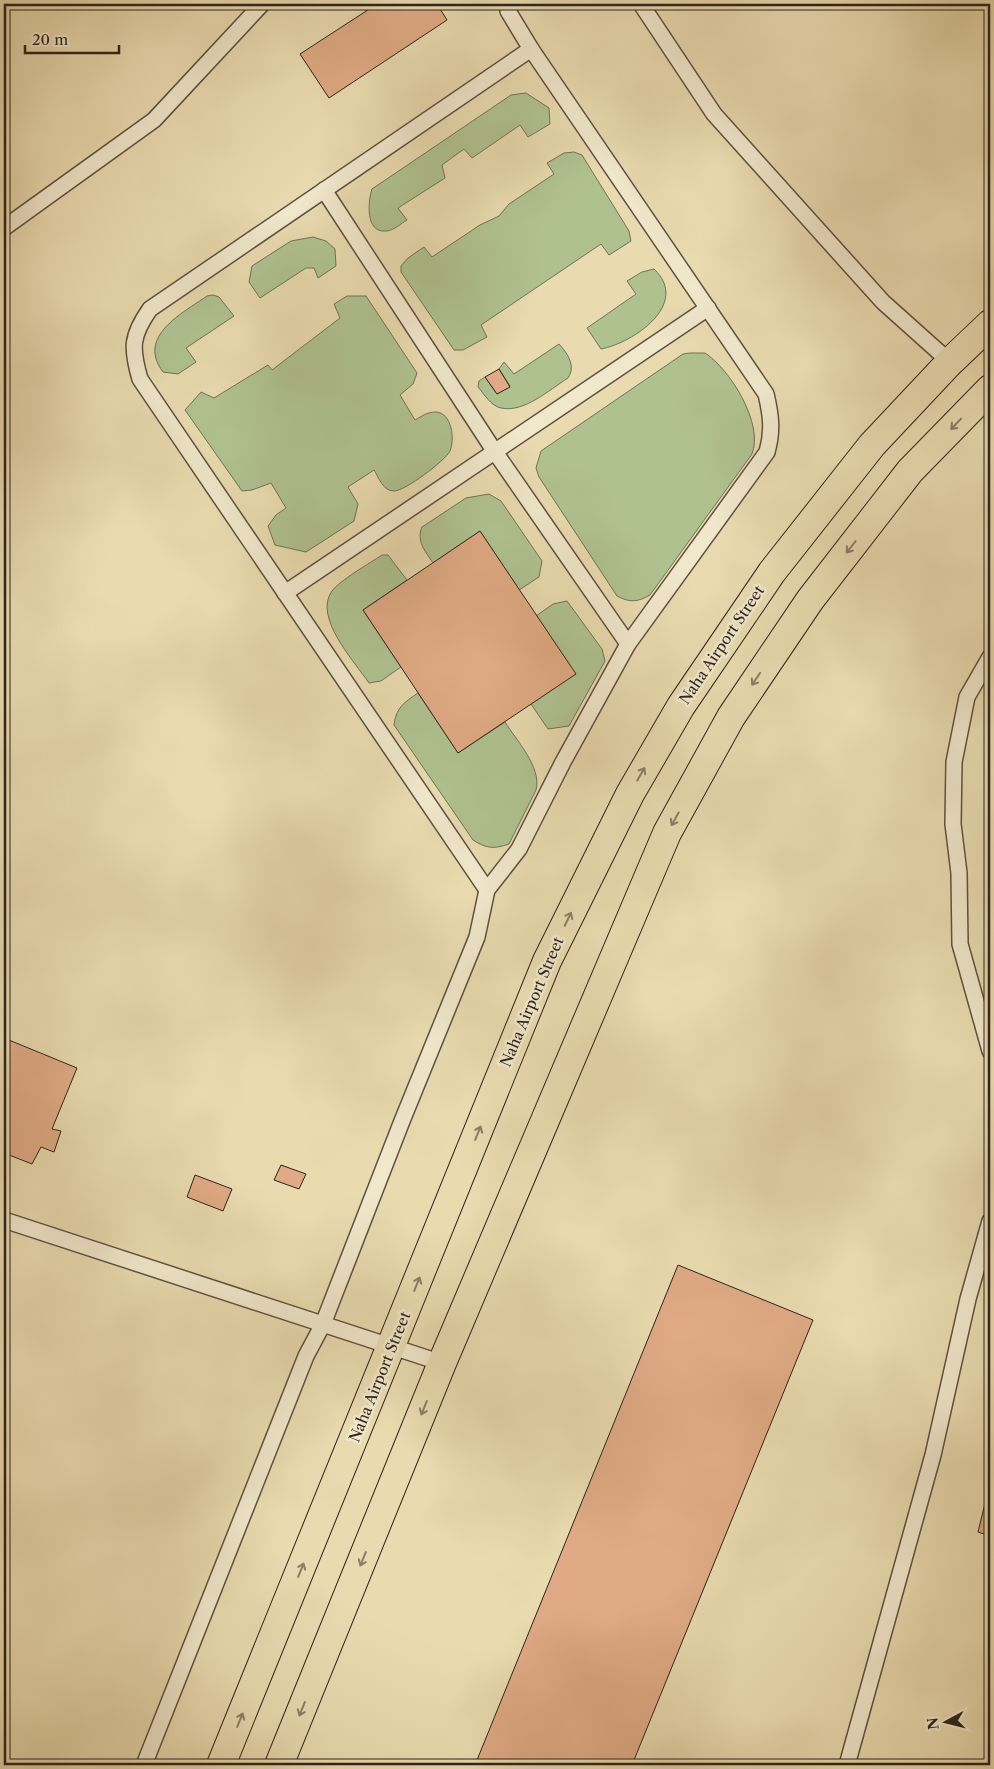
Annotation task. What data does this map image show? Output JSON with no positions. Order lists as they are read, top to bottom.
{
  "streets": {
    "highway": ["Naha Airport Street"]
  },
  "scale_bar": "20 m",
  "north": "left"
}
